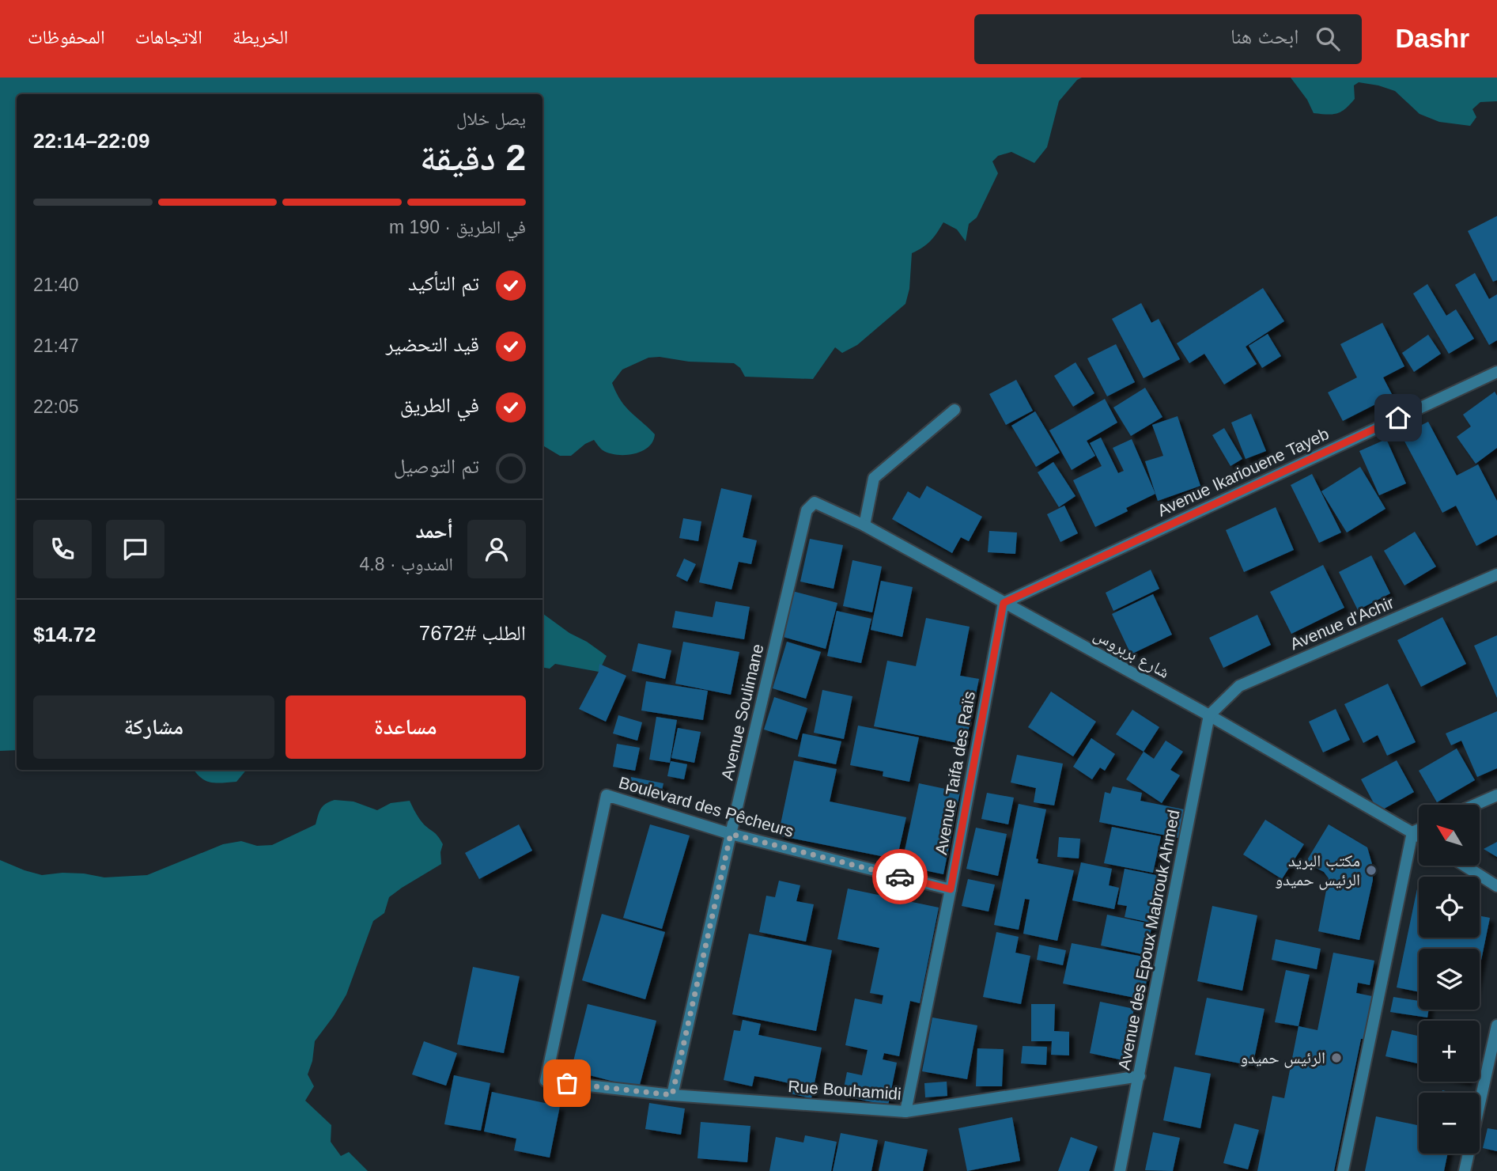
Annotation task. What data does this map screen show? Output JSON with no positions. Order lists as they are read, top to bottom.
{
  "streets": {
    "street": [
      "Avenue Ikariouene Tayeb",
      "Avenue d'Achir",
      "شارع بربروس",
      "Avenue Soulimane",
      "Avenue Taifa des Raïs",
      "Boulevard des Pêcheurs",
      "Avenue des Epoux Mabrouk Ahmed",
      "Rue Bouhamidi"
    ]
  },
  "crossings": [
    ["Avenue Ikariouene Tayeb", "شارع بربروس"],
    ["Avenue Ikariouene Tayeb", "Avenue Taifa des Raïs"],
    ["Avenue d'Achir", "شارع بربروس"],
    ["Avenue d'Achir", "Avenue des Epoux Mabrouk Ahmed"],
    ["شارع بربروس", "Avenue Soulimane"],
    ["شارع بربروس", "Avenue Taifa des Raïs"],
    ["شارع بربروس", "Avenue des Epoux Mabrouk Ahmed"],
    ["Avenue Soulimane", "Boulevard des Pêcheurs"],
    ["Avenue Soulimane", "Rue Bouhamidi"],
    ["Avenue Taifa des Raïs", "Boulevard des Pêcheurs"],
    ["Avenue Taifa des Raïs", "Rue Bouhamidi"],
    ["Boulevard des Pêcheurs", "Rue Bouhamidi"],
    ["Avenue des Epoux Mabrouk Ahmed", "Rue Bouhamidi"]
  ],
  "places": ["مكتب البريد الرئيس حميدو", "الرئيس حميدو"],
  "north": "top left",
  "page": {
    "header": "Dashr",
    "search": "ابحث هنا",
    "nav": ["الخريطة", "الاتجاهات", "المحفوظات"],
    "heading": ["2 دقيقة", "يصل خلال", "22:09–22:14"],
    "panel": [
      "أحمد",
      "المندوب · 4.8",
      "الطلب #7672",
      "$14.72"
    ],
    "bar": "في الطريق · 190 m",
    "list": [
      ["تم التأكيد", "21:40"],
      ["قيد التحضير", "21:47"],
      ["في الطريق", "22:05"],
      "تم التوصيل"
    ],
    "buttons": ["مساعدة", "مشاركة"],
    "map_buttons": ["+", "−"]
  }
}
